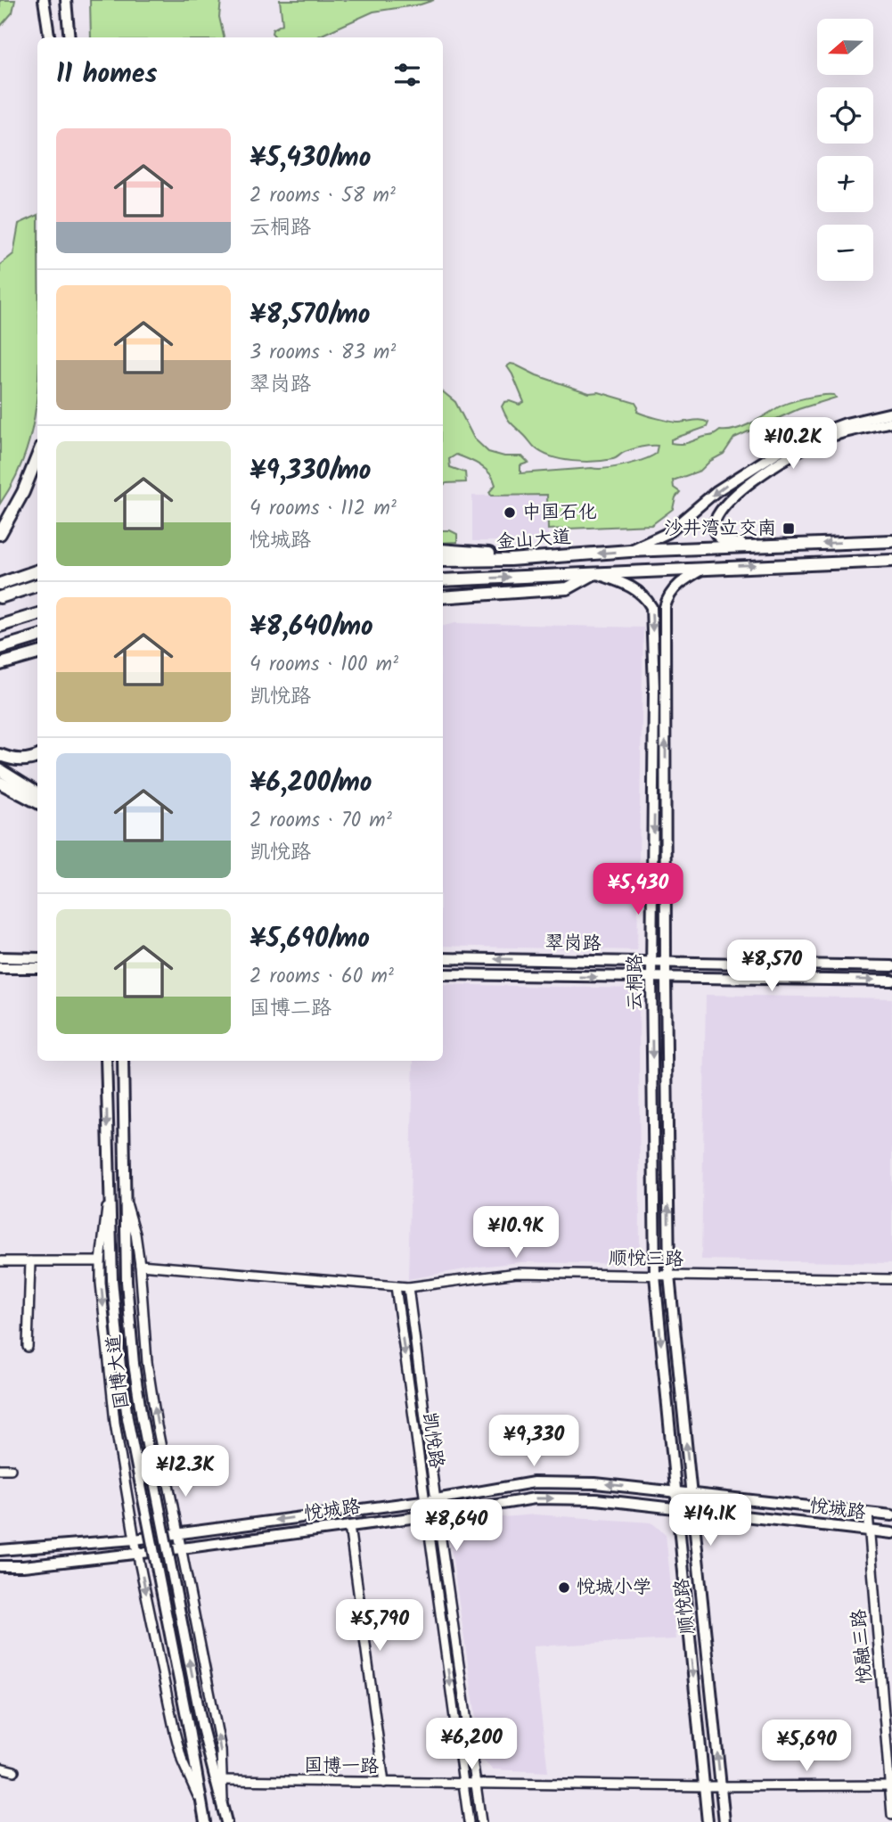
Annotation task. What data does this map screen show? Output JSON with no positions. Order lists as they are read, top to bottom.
{
  "streets": {
    "highway": ["金山大道"],
    "main road": [
      "翠岗路",
      "云桐路",
      "国博大道",
      "悦城路",
      "顺悦路"
    ],
    "street": [
      "顺悦三路",
      "凯悦路",
      "悦融三路",
      "国博一路"
    ]
  },
  "crossings": [
    ["金山大道", "云桐路"],
    ["翠岗路", "云桐路"],
    ["云桐路", "顺悦三路"],
    ["云桐路", "顺悦路"],
    ["顺悦三路", "凯悦路"],
    ["顺悦三路", "顺悦路"],
    ["凯悦路", "悦城路"],
    ["凯悦路", "国博一路"],
    ["悦城路", "顺悦路"],
    ["悦城路", "悦融三路"],
    ["顺悦路", "国博一路"],
    ["悦融三路", "国博一路"]
  ],
  "places": {
    "other": ["中国石化", "悦城小学"],
    "transit": ["沙井湾立交南"]
  },
  "north": "left",
  "page": {
    "map_buttons": ["+", "−"],
    "heading": "11 homes",
    "list": [
      {
        "name": "¥5,430/mo",
        "note": "2 rooms · 58 m² · 云桐路"
      },
      {
        "name": "¥8,570/mo",
        "note": "3 rooms · 83 m² · 翠岗路"
      },
      {
        "name": "¥9,330/mo",
        "note": "4 rooms · 112 m² · 悦城路"
      },
      {
        "name": "¥8,640/mo",
        "note": "4 rooms · 100 m² · 凯悦路"
      },
      {
        "name": "¥6,200/mo",
        "note": "2 rooms · 70 m² · 凯悦路"
      },
      {
        "name": "¥5,690/mo",
        "note": "2 rooms · 60 m² · 国博二路"
      }
    ],
    "price": [
      "¥10.2K",
      "¥5,430",
      "¥8,570",
      "¥10.9K",
      "¥9,330",
      "¥12.3K",
      "¥14.1K",
      "¥8,640",
      "¥5,790",
      "¥6,200",
      "¥5,690"
    ]
  }
}
